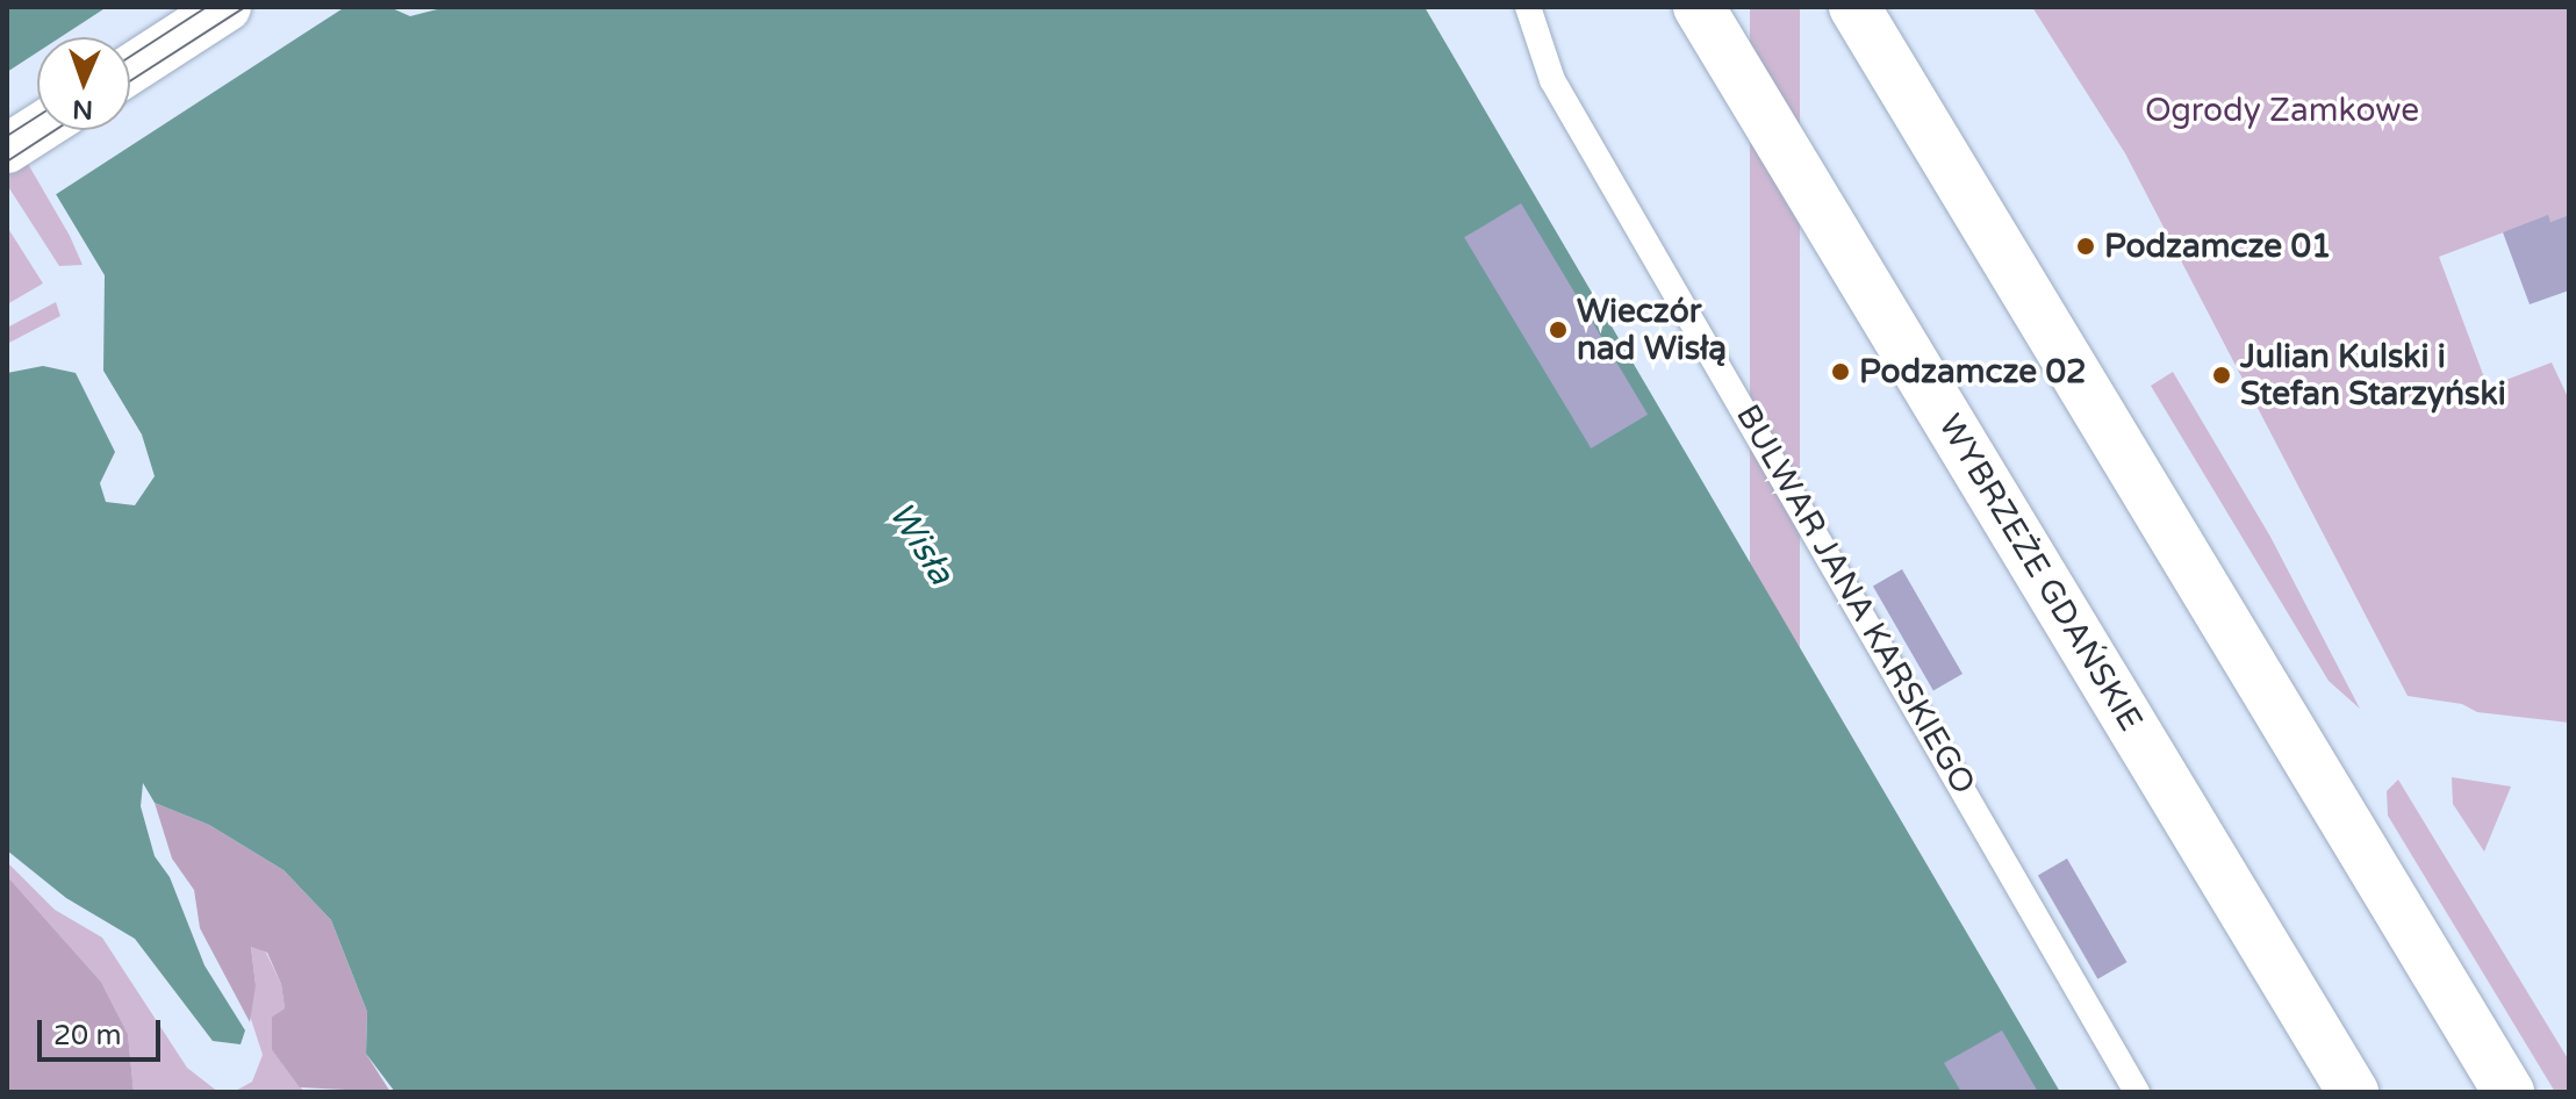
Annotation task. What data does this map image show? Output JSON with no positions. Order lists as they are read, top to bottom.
{
  "streets": {
    "main road": ["WYBRZEŻE GDAŃSKIE"],
    "street": ["BULWAR JANA KARSKIEGO"]
  },
  "water": ["Wisła"],
  "parks": ["Ogrody Zamkowe"],
  "places": [
    "Podzamcze 01",
    "Wieczór nad Wisłą",
    "Podzamcze 02",
    "Julian Kulski i Stefan Starzyński"
  ],
  "scale_bar": "20 m",
  "north": "bottom"
}
